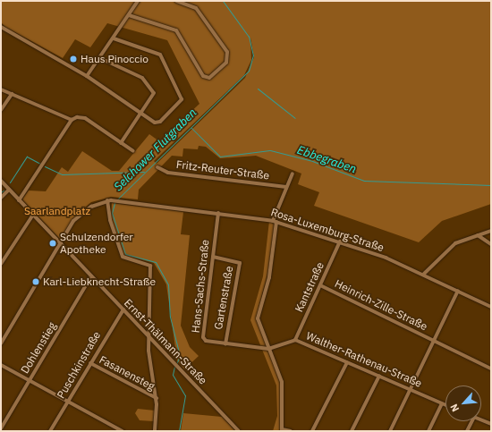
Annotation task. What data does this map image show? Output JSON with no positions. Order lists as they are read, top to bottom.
{
  "streets": {
    "street": [
      "Fritz-Reuter-Straße",
      "Rosa-Luxemburg-Straße",
      "Hans-Sachs-Straße",
      "Kantstraße",
      "Gartenstraße",
      "Heinrich-Zille-Straße",
      "Ernst-Thälmann-Straße",
      "Dohlenstieg",
      "Walther-Rathenau-Straße",
      "Puschkinstraße",
      "Fasanensteg"
    ]
  },
  "crossings": [
    ["Rosa-Luxemburg-Straße", "Hans-Sachs-Straße"],
    ["Rosa-Luxemburg-Straße", "Kantstraße"],
    ["Rosa-Luxemburg-Straße", "Heinrich-Zille-Straße"],
    ["Rosa-Luxemburg-Straße", "Ernst-Thälmann-Straße"],
    ["Hans-Sachs-Straße", "Gartenstraße"],
    ["Hans-Sachs-Straße", "Walther-Rathenau-Straße"],
    ["Kantstraße", "Heinrich-Zille-Straße"],
    ["Kantstraße", "Walther-Rathenau-Straße"],
    ["Heinrich-Zille-Straße", "Walther-Rathenau-Straße"],
    ["Ernst-Thälmann-Straße", "Dohlenstieg"],
    ["Ernst-Thälmann-Straße", "Puschkinstraße"],
    ["Puschkinstraße", "Fasanensteg"]
  ],
  "water": ["Selchower Flutgraben", "Ebbegraben"],
  "parks": ["Saarlandplatz"],
  "places": ["Haus Pinoccio", "Schulzendorfer Apotheke", "Karl-Liebknecht-Straße"],
  "north": "bottom left"
}
